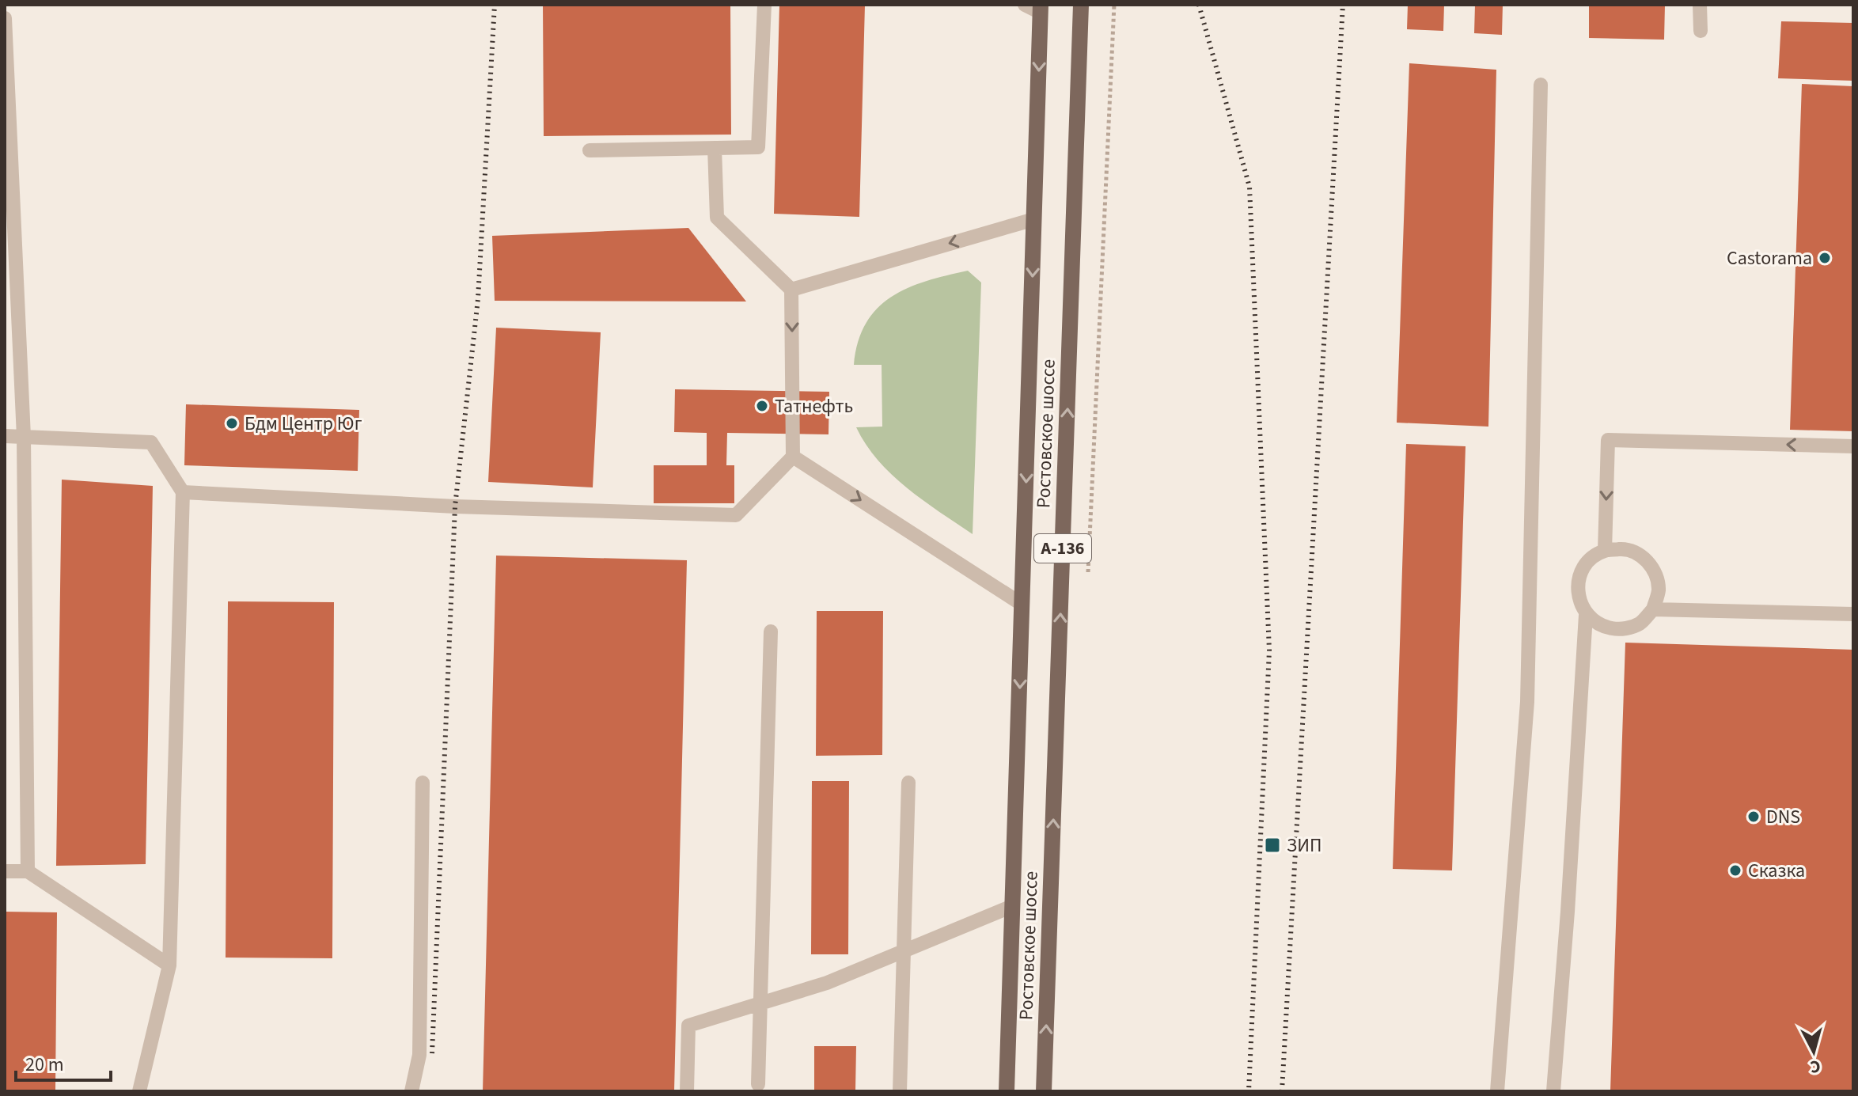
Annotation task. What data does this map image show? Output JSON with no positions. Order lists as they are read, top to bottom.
{
  "streets": {
    "main road": ["Ростовское шоссе", "А-136"]
  },
  "places": {
    "other": [
      "Castorama",
      "Татнефть",
      "Бдм Центр Юг",
      "DNS",
      "Сказка"
    ],
    "transit": ["ЗИП"]
  },
  "scale_bar": "20 m",
  "north": "bottom"
}
